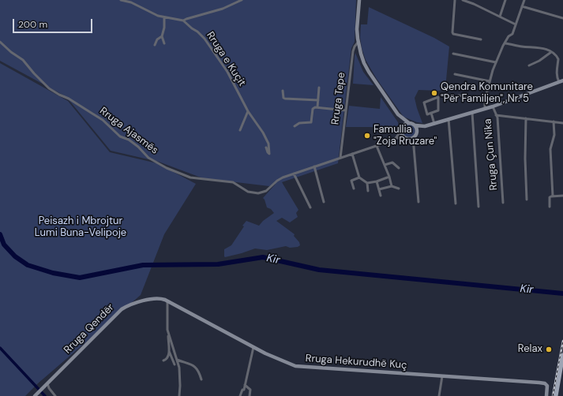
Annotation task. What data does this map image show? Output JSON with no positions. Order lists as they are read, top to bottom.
{
  "streets": {
    "street": [
      "Rruga e Kuçit",
      "Rruga Tepe",
      "Rruga Ajasmës",
      "Rruga Çun Nika",
      "Rruga Qendër",
      "Rruga Hekurudhë Kuç"
    ]
  },
  "crossings": [
    ["Rruga Qendër", "Rruga Hekurudhë Kuç"]
  ],
  "water": ["Kir"],
  "parks": ["Peisazh i Mbrojtur Lumi Buna-Velipoje"],
  "places": ["Qendra Komunitare \"Për Familjen\", Nr. 5", "Famullia \"Zoja Rruzare\"", "Relax"],
  "scale_bar": "200 m"
}
